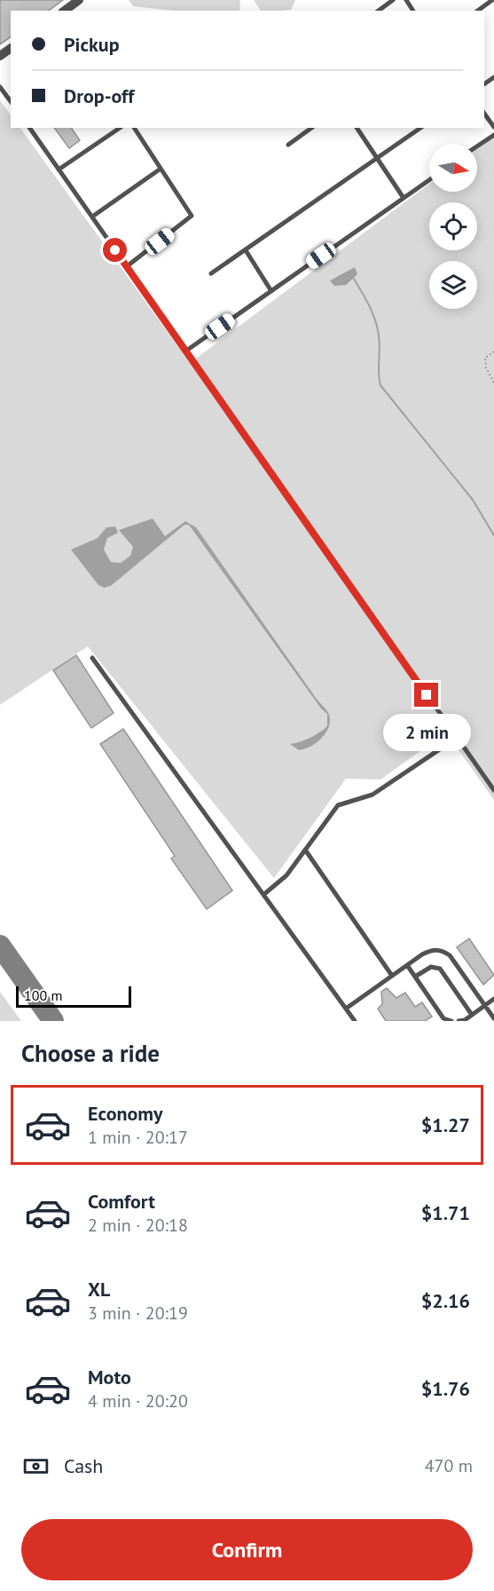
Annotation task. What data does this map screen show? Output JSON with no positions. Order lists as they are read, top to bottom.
{
  "scale_bar": "100 m",
  "north": "right",
  "page": {
    "banner": ["Pickup", "Drop-off"],
    "bubble": "2 min",
    "scale": "100 m",
    "heading": "Choose a ride",
    "list": [
      {
        "name": "Economy",
        "note": "1 min · 20:17",
        "value": "$1.27"
      },
      {
        "name": "Comfort",
        "note": "2 min · 20:18",
        "value": "$1.71"
      },
      {
        "name": "XL",
        "note": "3 min · 20:19",
        "value": "$2.16"
      },
      {
        "name": "Moto",
        "note": "4 min · 20:20",
        "value": "$1.76"
      }
    ],
    "pay": ["Cash", "470 m"],
    "buttons": "Confirm"
  }
}
